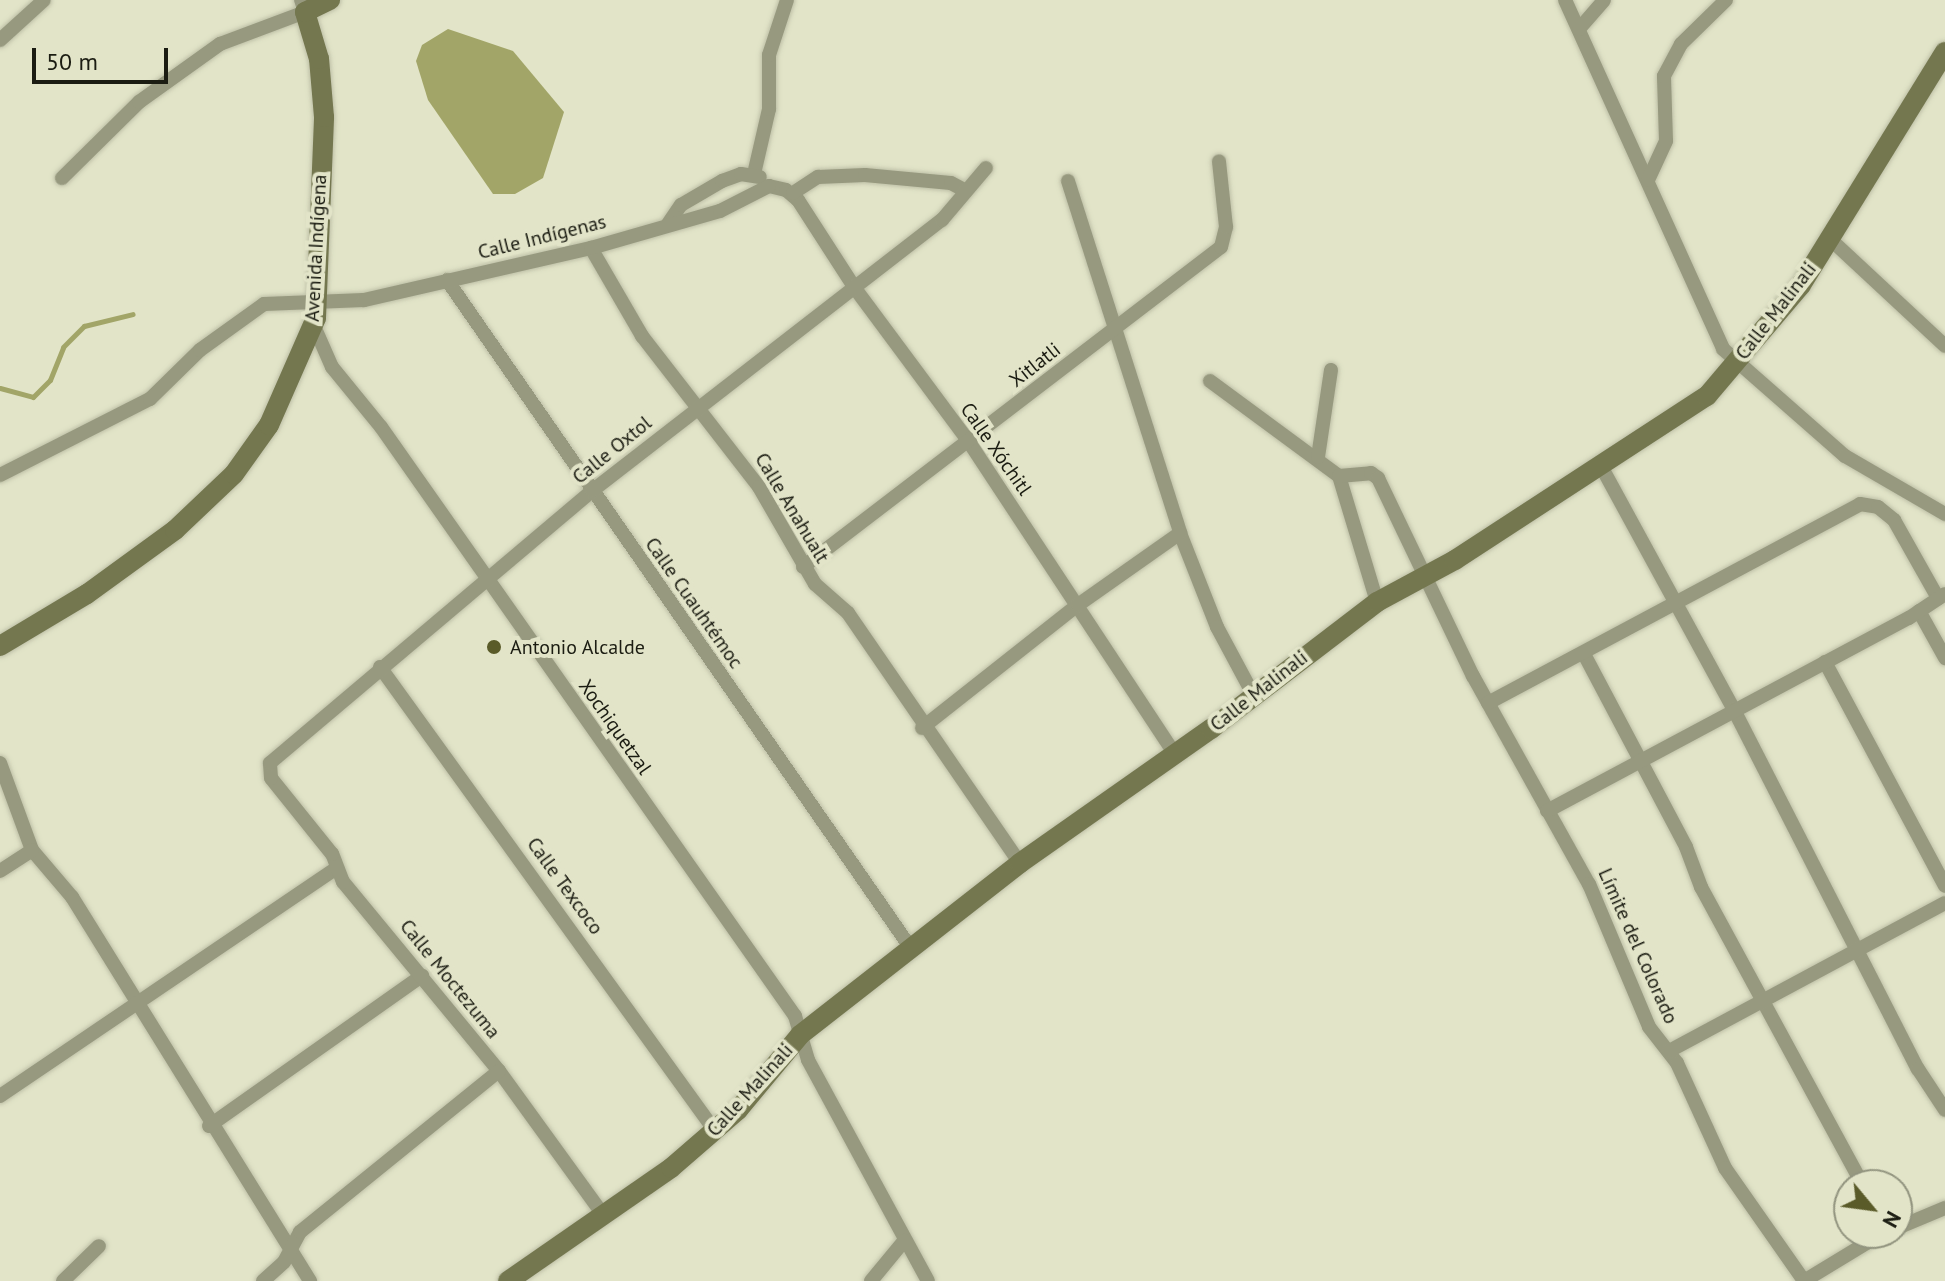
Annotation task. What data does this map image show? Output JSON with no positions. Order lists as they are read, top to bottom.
{
  "streets": {
    "street": [
      "Calle Indígenas",
      "Avenida Indígena",
      "Calle Malinali",
      "Xitlatli",
      "Calle Xóchitl",
      "Calle Oxtol",
      "Calle Anahualt",
      "Calle Cuauhtémoc",
      "Xochiquetzal",
      "Calle Texcoco",
      "Límite del Colorado",
      "Calle Moctezuma"
    ]
  },
  "crossings": [
    ["Calle Indígenas", "Avenida Indígena"],
    ["Calle Indígenas", "Calle Anahualt"],
    ["Calle Indígenas", "Calle Cuauhtémoc"],
    ["Avenida Indígena", "Xochiquetzal"],
    ["Calle Malinali", "Calle Xóchitl"],
    ["Calle Malinali", "Calle Anahualt"],
    ["Calle Malinali", "Calle Cuauhtémoc"],
    ["Calle Malinali", "Xochiquetzal"],
    ["Calle Malinali", "Calle Texcoco"],
    ["Calle Malinali", "Límite del Colorado"],
    ["Calle Malinali", "Calle Moctezuma"],
    ["Xitlatli", "Calle Xóchitl"],
    ["Xitlatli", "Calle Anahualt"],
    ["Calle Xóchitl", "Calle Oxtol"],
    ["Calle Oxtol", "Calle Anahualt"],
    ["Calle Oxtol", "Calle Cuauhtémoc"],
    ["Calle Oxtol", "Xochiquetzal"],
    ["Calle Oxtol", "Calle Texcoco"],
    ["Calle Oxtol", "Calle Moctezuma"]
  ],
  "places": ["Antonio Alcalde"],
  "scale_bar": "50 m",
  "north": "bottom right"
}
